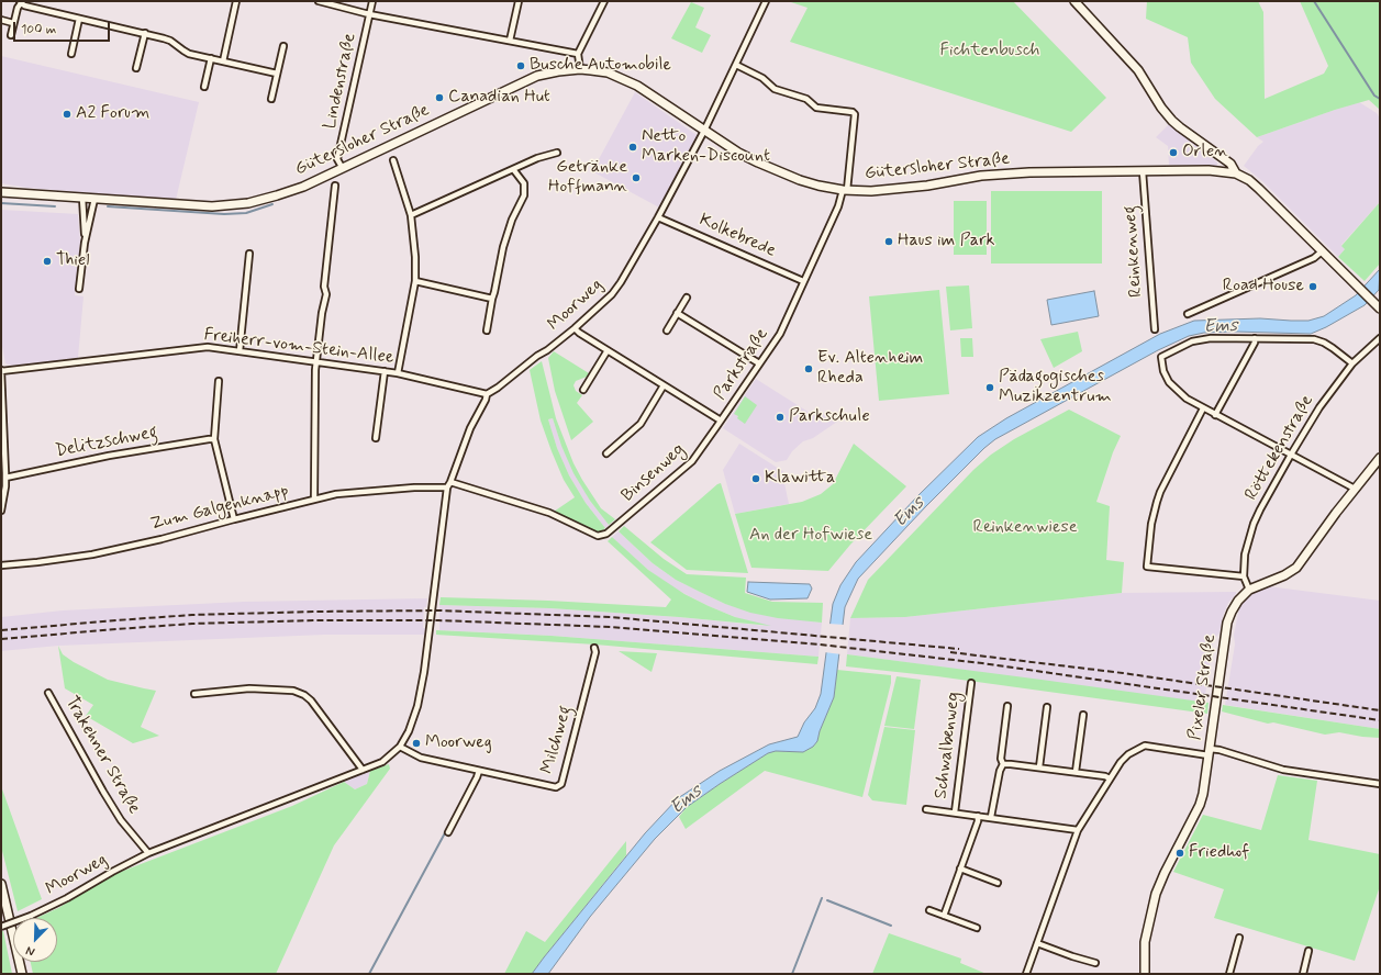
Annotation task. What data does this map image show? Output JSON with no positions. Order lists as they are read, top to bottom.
{
  "streets": {
    "main road": ["Gütersloher Straße", "Pixeler Straße"],
    "street": [
      "Lindenstraße",
      "Kolkebrede",
      "Reinkenweg",
      "Moorweg",
      "Freiherr-vom-Stein-Allee",
      "Parkstraße",
      "Delitzschweg",
      "Röttekenstraße",
      "Binsenweg",
      "Zum Galgenknapp",
      "Milchweg",
      "Schwalbenweg",
      "Trakehner Straße"
    ]
  },
  "crossings": [
    ["Lindenstraße", "Gütersloher Straße"],
    ["Gütersloher Straße", "Reinkenweg"],
    ["Gütersloher Straße", "Moorweg"],
    ["Gütersloher Straße", "Parkstraße"],
    ["Kolkebrede", "Moorweg"],
    ["Kolkebrede", "Parkstraße"],
    ["Moorweg", "Freiherr-vom-Stein-Allee"],
    ["Moorweg", "Parkstraße"],
    ["Moorweg", "Binsenweg"],
    ["Moorweg", "Zum Galgenknapp"],
    ["Moorweg", "Milchweg"],
    ["Moorweg", "Trakehner Straße"],
    ["Parkstraße", "Binsenweg"],
    ["Röttekenstraße", "Pixeler Straße"],
    ["Binsenweg", "Zum Galgenknapp"]
  ],
  "water": ["Ems"],
  "parks": ["Fichtenbusch", "Reinkenwiese", "An der Hofwiese"],
  "places": [
    "Busche Automobile",
    "Canadian Hut",
    "A2 Forum",
    "Netto Marken-Discount",
    "Orlen",
    "Getränke Hoffmann",
    "Haus im Park",
    "Thiel",
    "Road House",
    "Ev. Altenheim Rheda",
    "Pädagogisches Muzikzentrum",
    "Parkschule",
    "Klawitta",
    "Moorweg",
    "Friedhof"
  ],
  "scale_bar": "100 m",
  "north": "bottom left"
}
